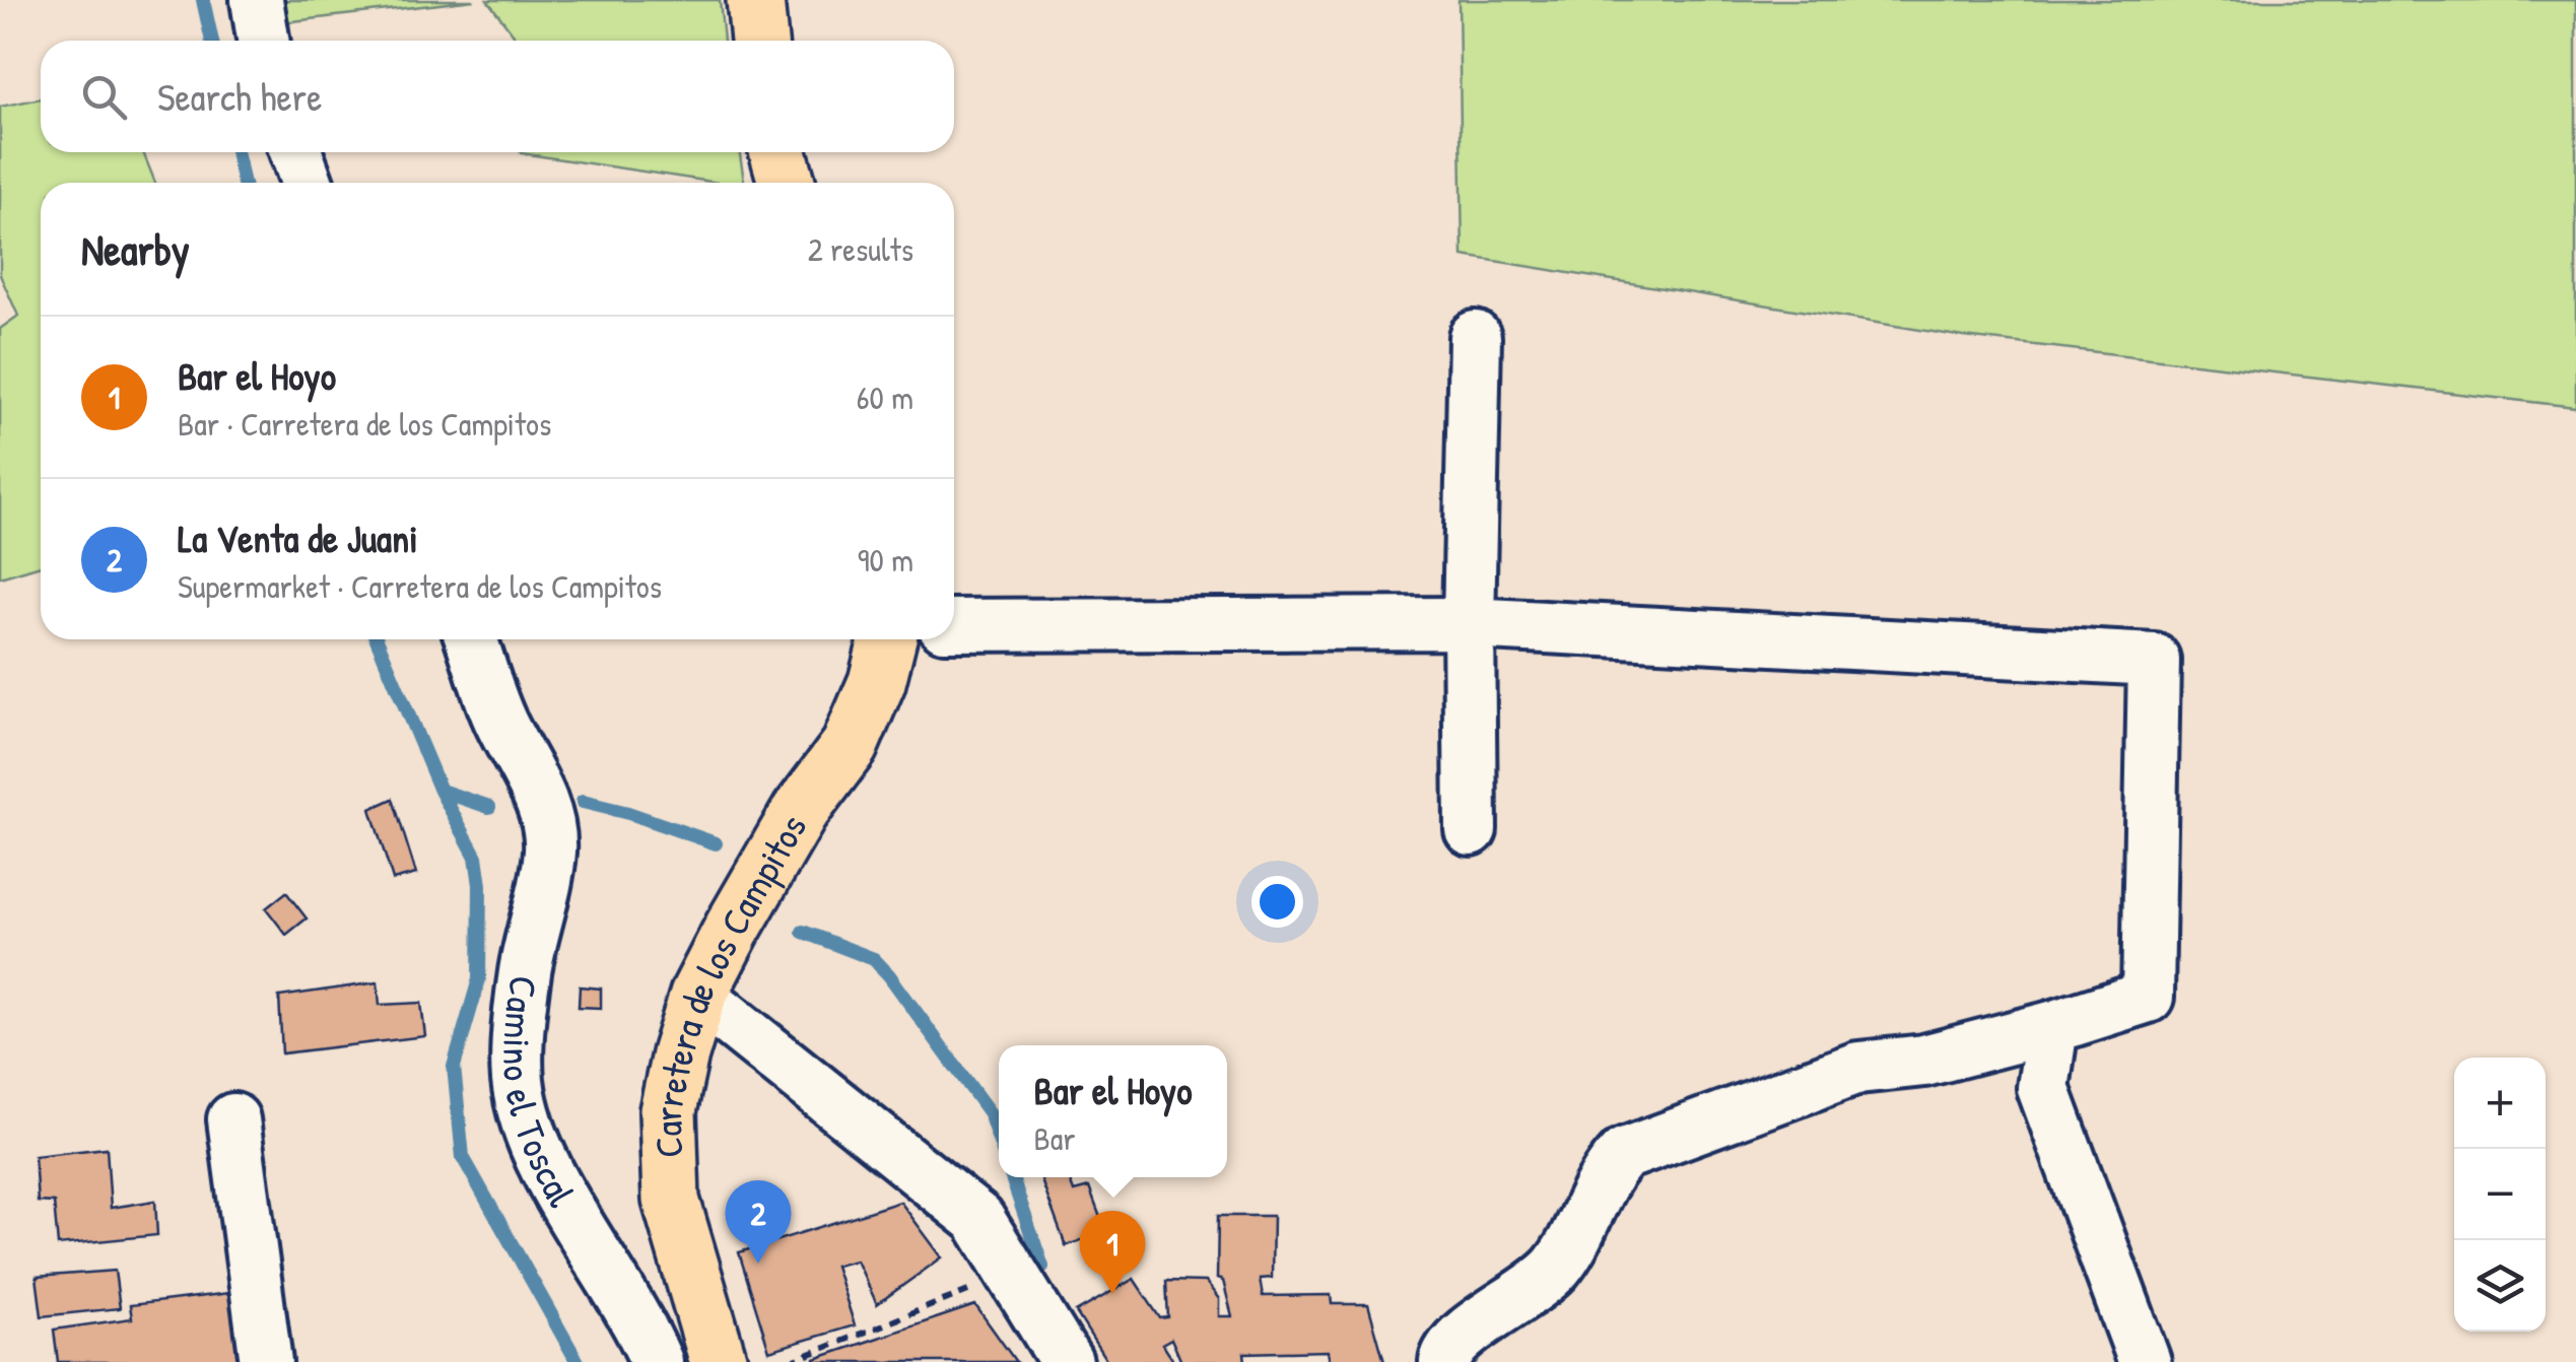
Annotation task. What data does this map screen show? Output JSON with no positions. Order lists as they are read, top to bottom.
{
  "streets": {
    "main road": ["Carretera de los Campitos"],
    "street": ["Camino el Toscal"]
  },
  "page": {
    "search": "Search here",
    "heading": ["Nearby", "2 results"],
    "list": [
      {
        "mark": "1",
        "name": "Bar el Hoyo",
        "note": "Bar · Carretera de los Campitos",
        "value": "60 m"
      },
      {
        "mark": "2",
        "name": "La Venta de Juani",
        "note": "Supermarket · Carretera de los Campitos",
        "value": "90 m"
      }
    ],
    "popup": ["Bar el Hoyo", "Bar"],
    "map_buttons": ["+", "−"],
    "pins": ["2", "1"]
  }
}
